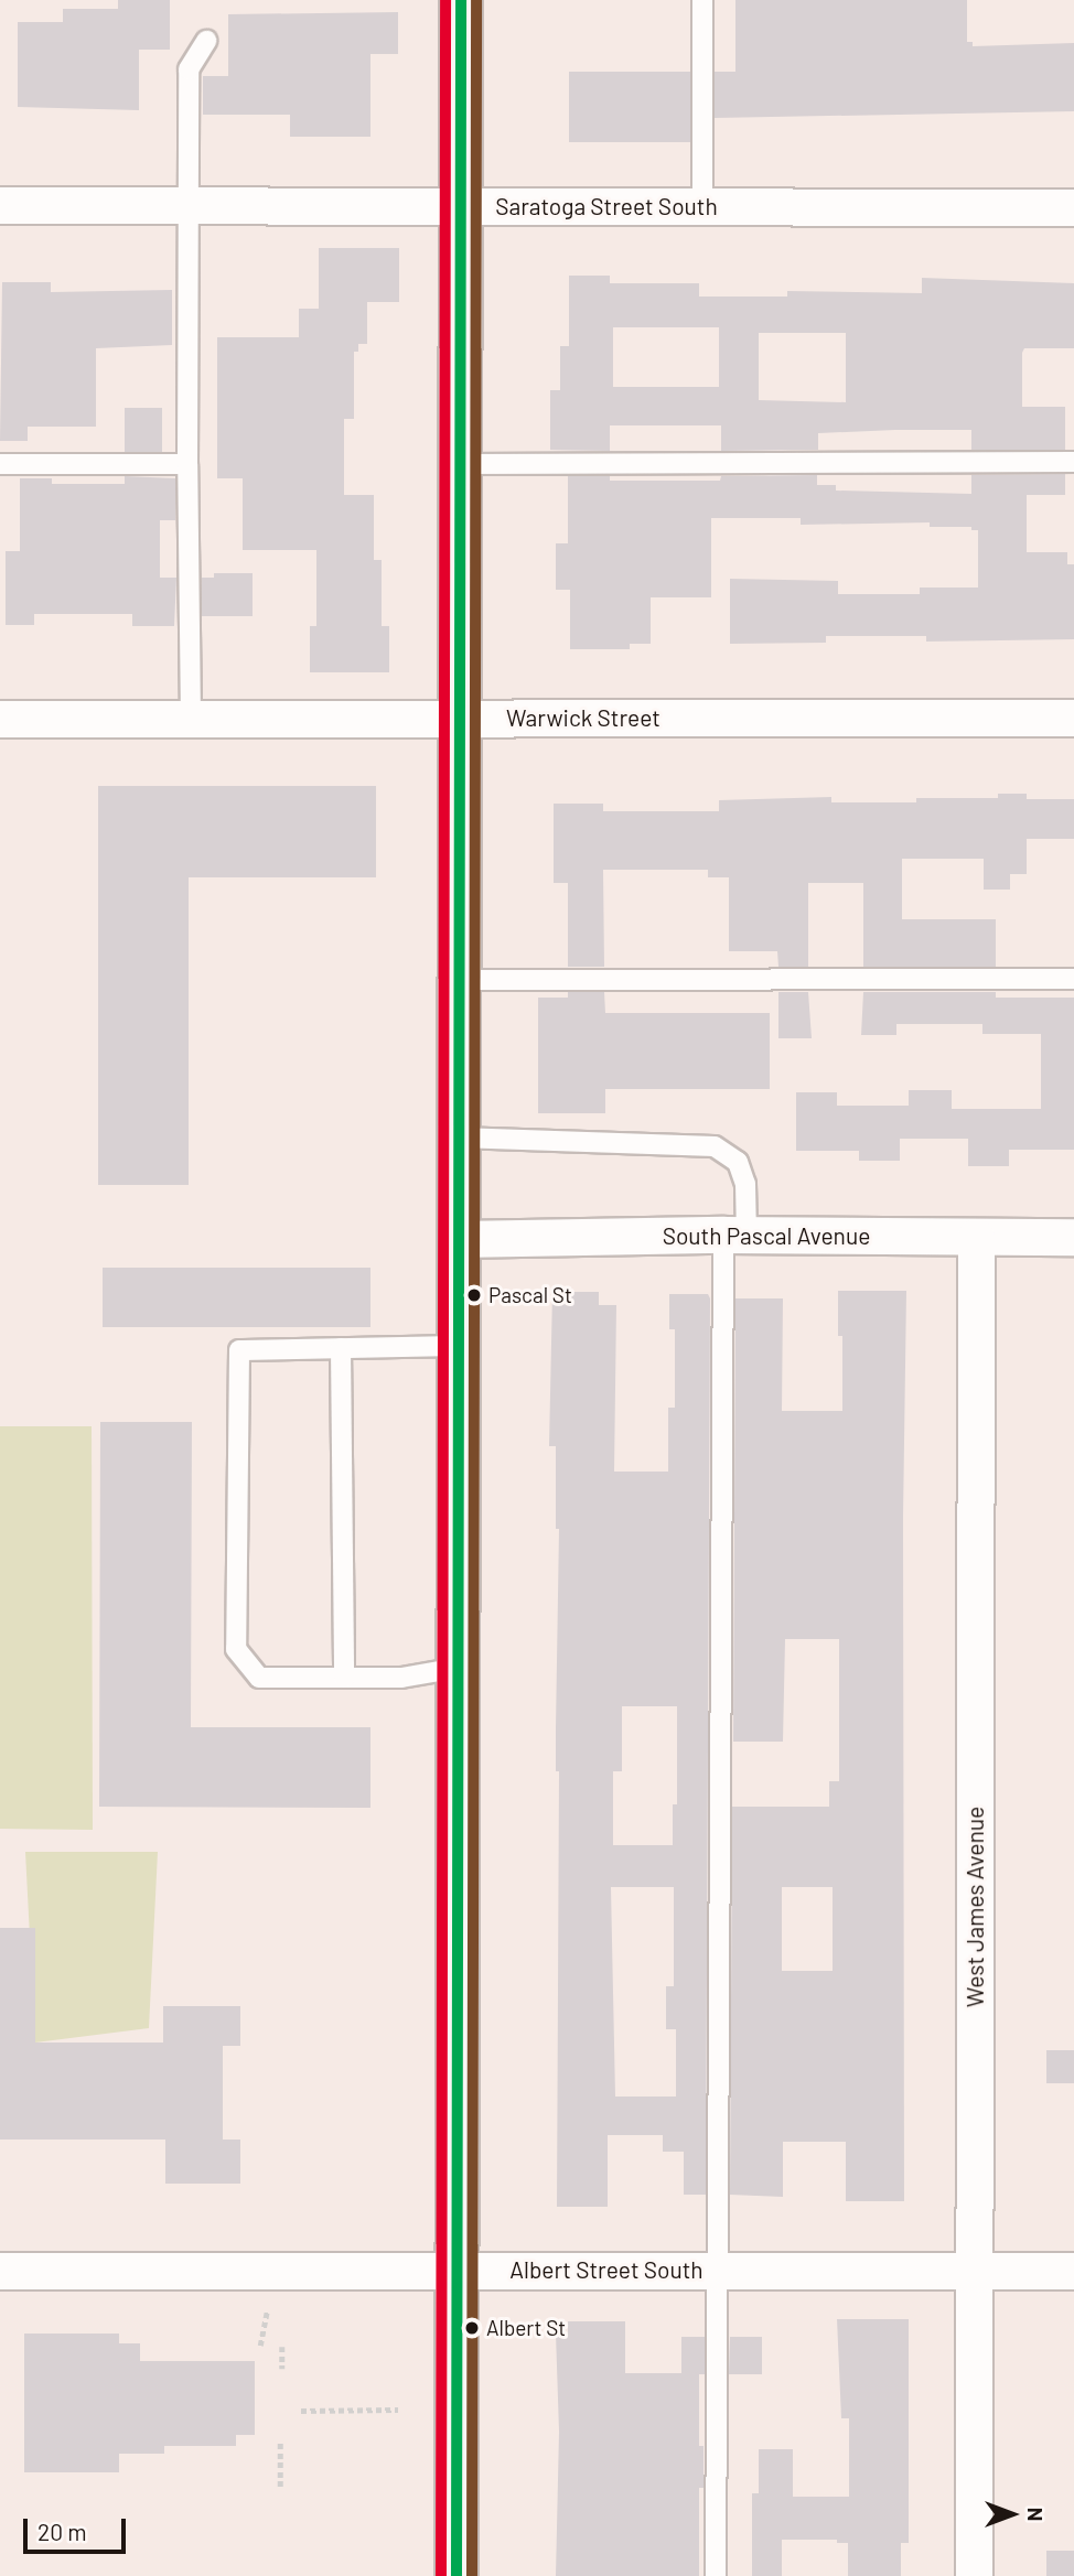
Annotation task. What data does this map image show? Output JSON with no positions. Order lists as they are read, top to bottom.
{
  "streets": {
    "street": [
      "Saratoga Street South",
      "Warwick Street",
      "South Pascal Avenue",
      "West James Avenue",
      "Albert Street South"
    ]
  },
  "crossings": [
    ["South Pascal Avenue", "West James Avenue"],
    ["West James Avenue", "Albert Street South"]
  ],
  "places": ["Pascal St", "Albert St"],
  "scale_bar": "20 m",
  "north": "right"
}
